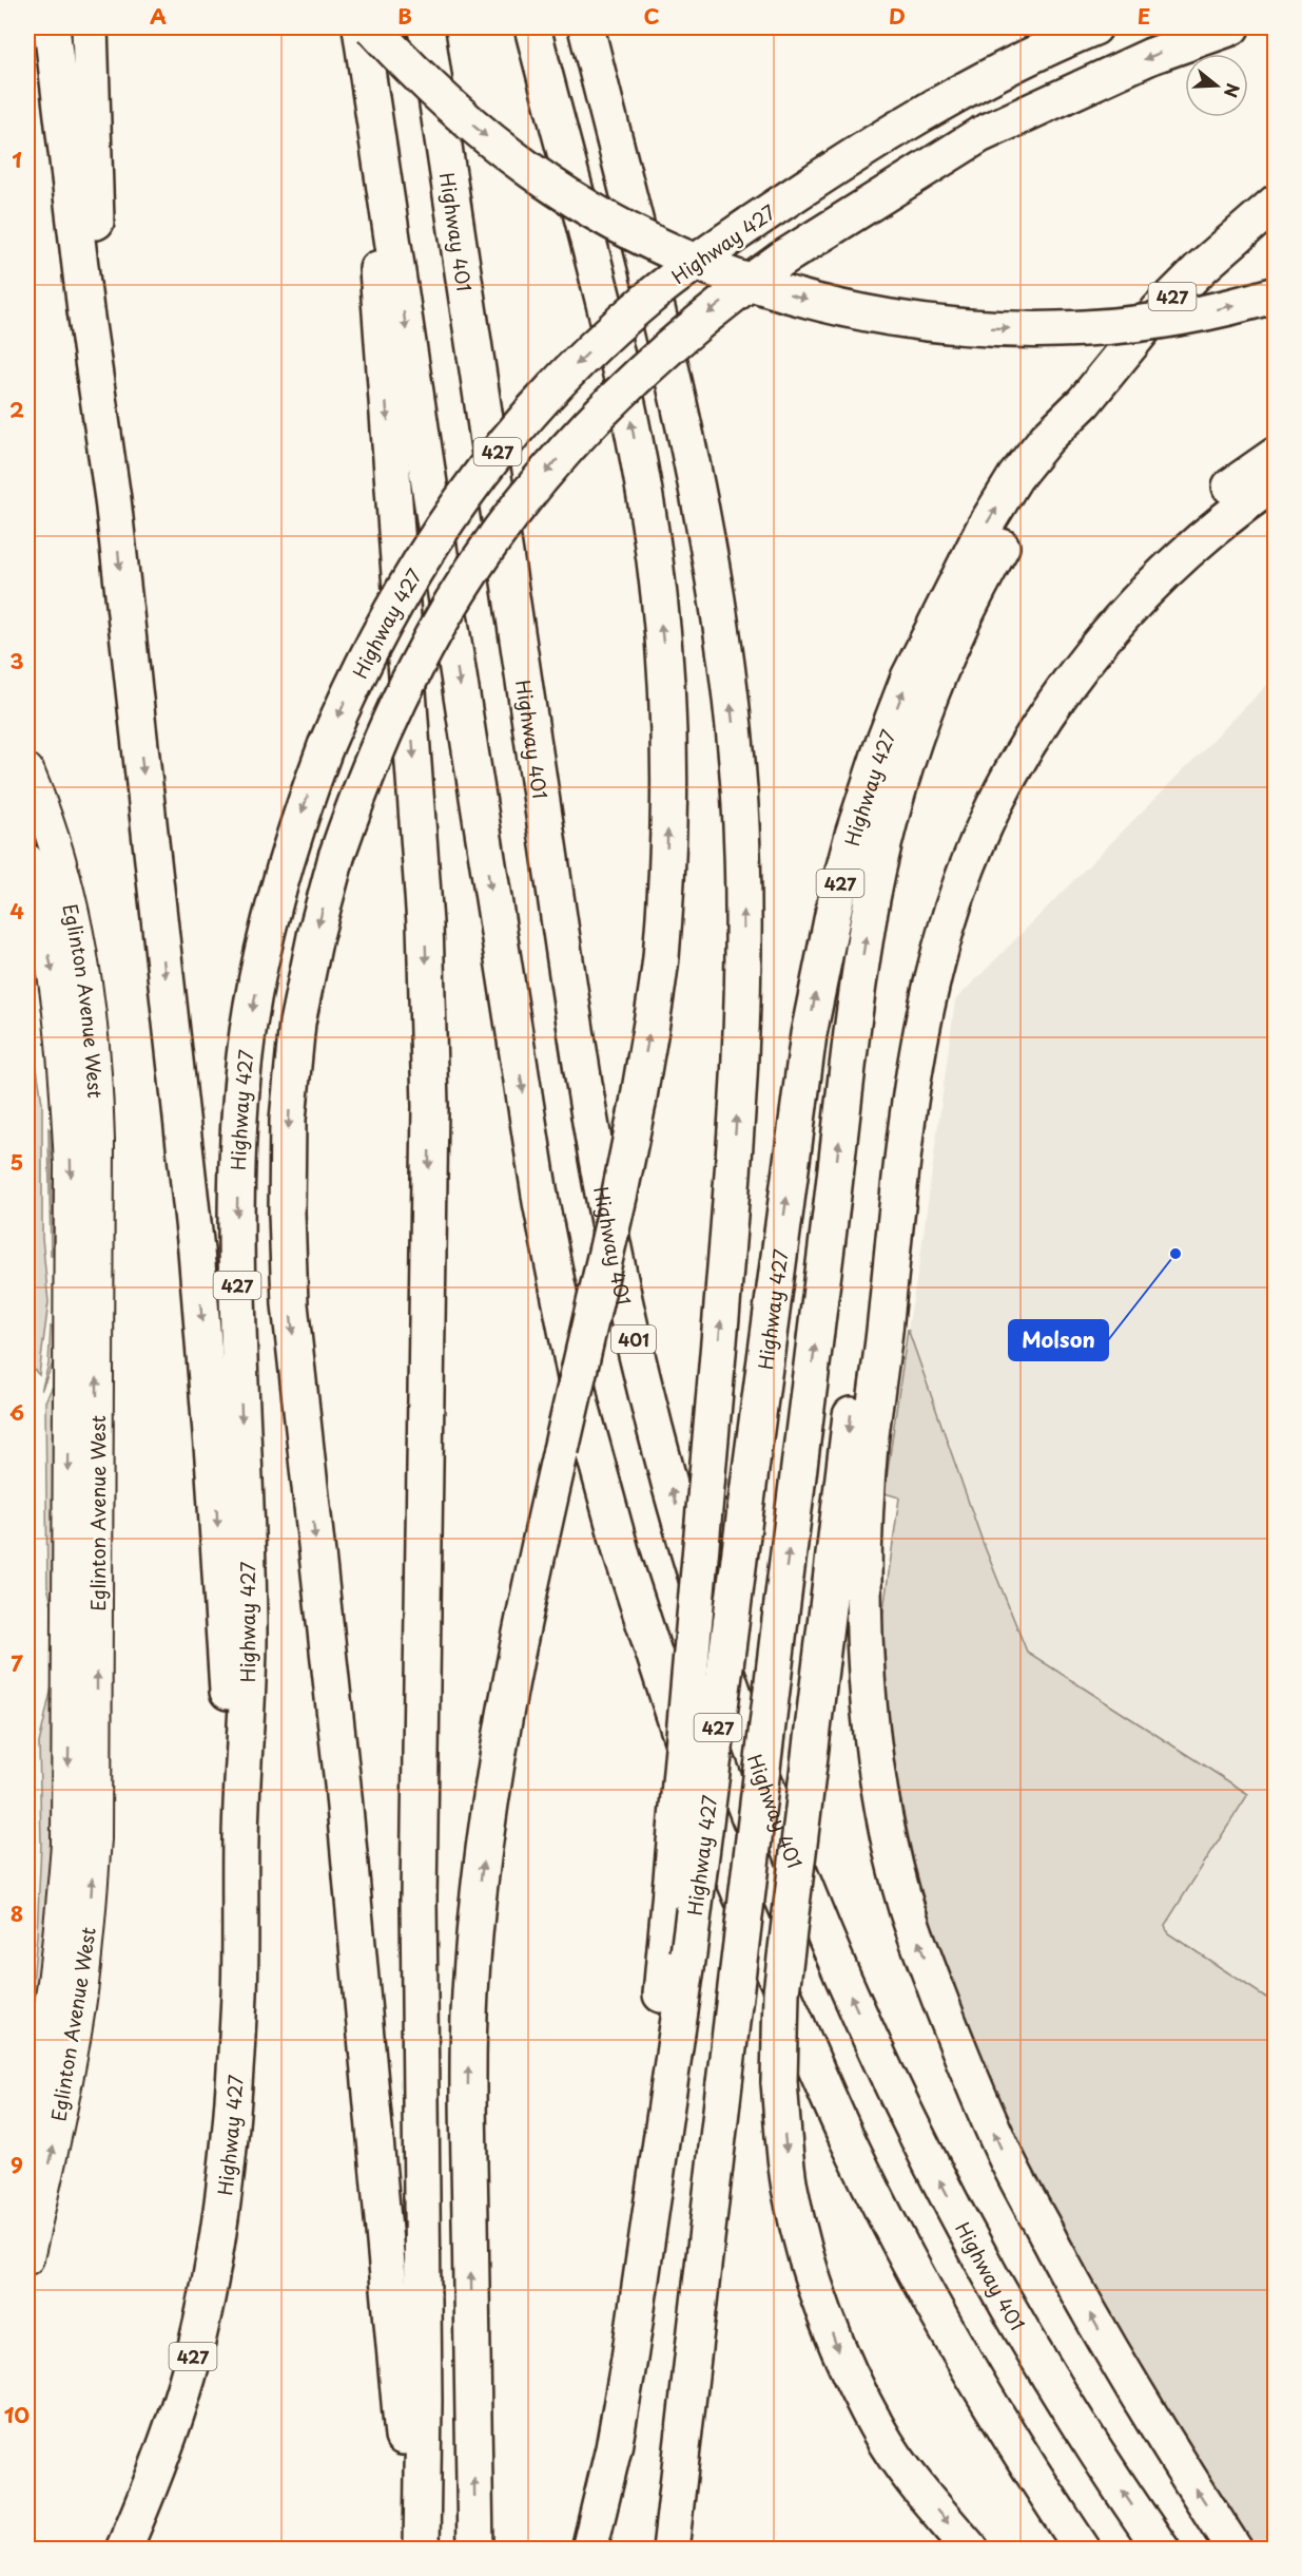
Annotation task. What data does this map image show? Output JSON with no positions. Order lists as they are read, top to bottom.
{
  "streets": {
    "highway": [
      "Highway 401",
      "Highway 427",
      "427",
      "401"
    ],
    "main road": ["Eglinton Avenue West"]
  },
  "places": ["Molson"],
  "north": "right",
  "grid": {
    "columns": [
      "A",
      "B",
      "C",
      "D",
      "E"
    ],
    "rows": [
      "1",
      "2",
      "3",
      "4",
      "5",
      "6",
      "7",
      "8",
      "9",
      "10"
    ]
  }
}
